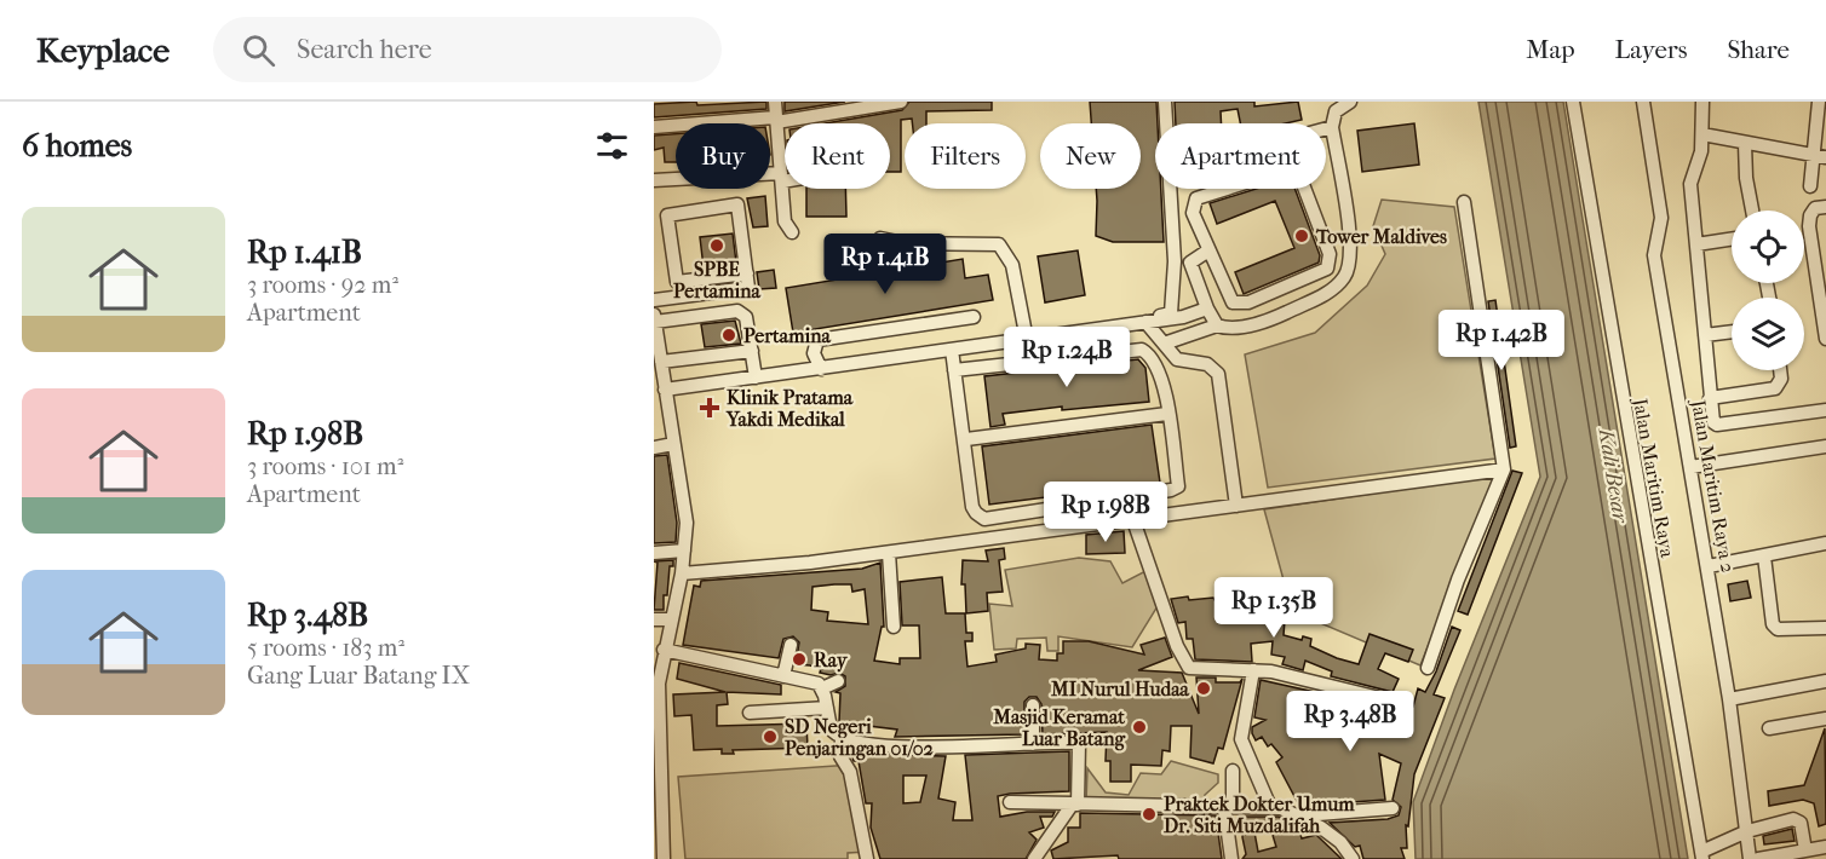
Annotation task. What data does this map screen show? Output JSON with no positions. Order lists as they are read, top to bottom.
{
  "streets": {
    "street": ["Jalan Maritim Raya", "Jalan Maritim Raya 2"]
  },
  "water": ["Kali Besar"],
  "places": {
    "other": [
      "Tower Maldives",
      "SPBE Pertamina",
      "Pertamina",
      "Ray",
      "MI Nurul Hudaa",
      "Masjid Keramat Luar Batang",
      "SD Negeri Penjaringan 01/02",
      "Praktek Dokter Umum Dr. Siti Muzdalifah"
    ],
    "health": ["Klinik Pratama Yakdi Medikal"]
  },
  "page": {
    "header": "Keyplace",
    "search": "Search here",
    "nav": ["Map", "Layers", "Share"],
    "heading": "6 homes",
    "chip": [
      "Buy",
      "Rent",
      "Filters",
      "New",
      "Apartment"
    ],
    "list": [
      {
        "name": "Rp 1.41B",
        "note": "3 rooms · 92 m² · Apartment"
      },
      {
        "name": "Rp 1.98B",
        "note": "3 rooms · 101 m² · Apartment"
      },
      {
        "name": "Rp 3.48B",
        "note": "5 rooms · 183 m² · Gang Luar Batang IX"
      }
    ],
    "price": [
      "Rp 1.41B",
      "Rp 1.42B",
      "Rp 1.24B",
      "Rp 1.98B",
      "Rp 1.35B",
      "Rp 3.48B"
    ]
  }
}
